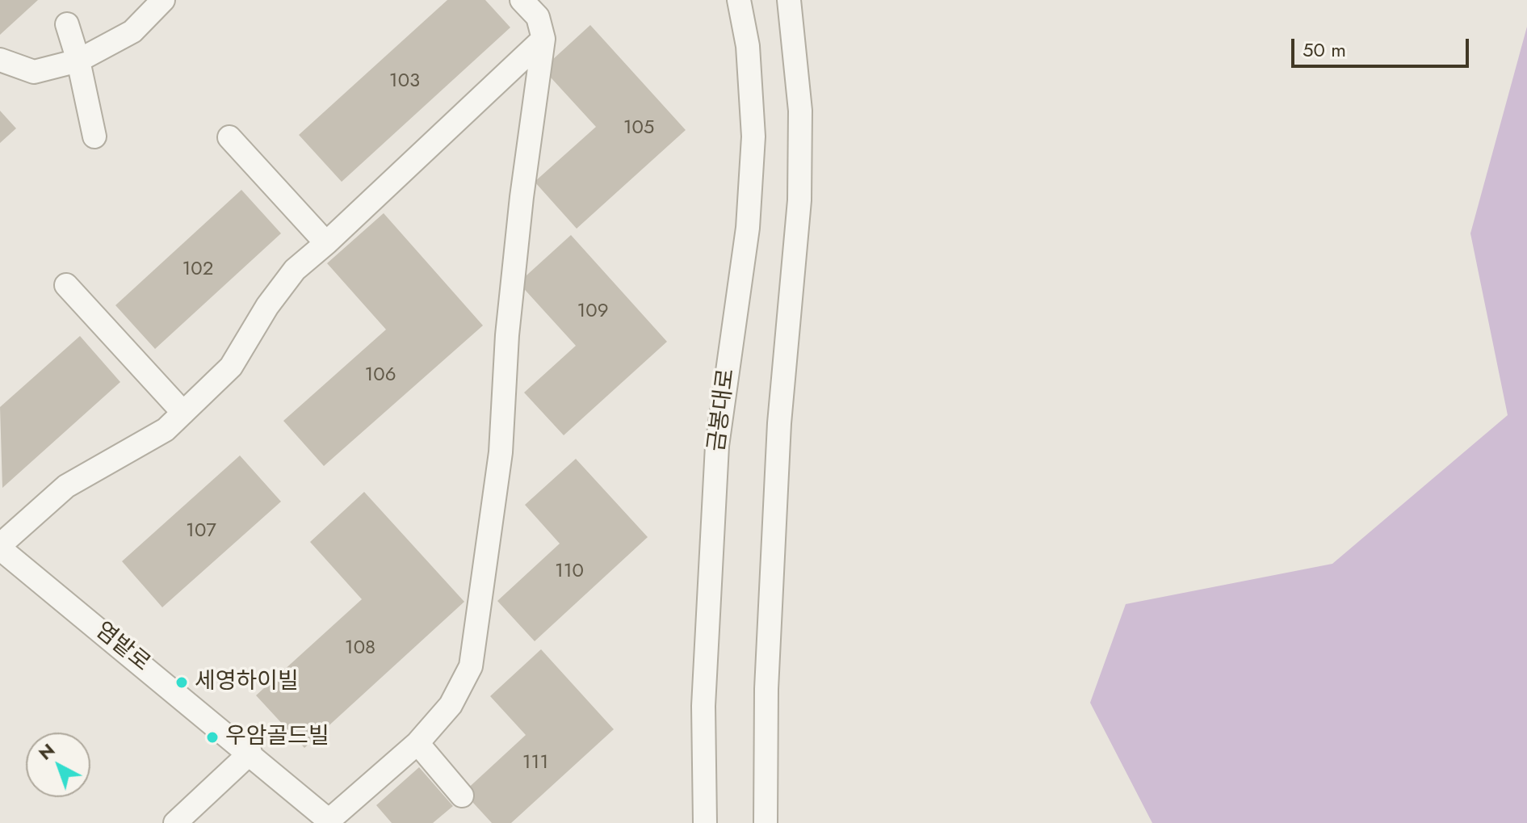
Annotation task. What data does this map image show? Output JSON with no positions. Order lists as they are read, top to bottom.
{
  "streets": {
    "street": ["금봉대로", "염밭로"]
  },
  "places": ["세영하이빌", "우암골드빌"],
  "house_numbers": [
    "103",
    "105",
    "102",
    "109",
    "106",
    "107",
    "110",
    "108",
    "111"
  ],
  "scale_bar": "50 m",
  "north": "top left"
}
